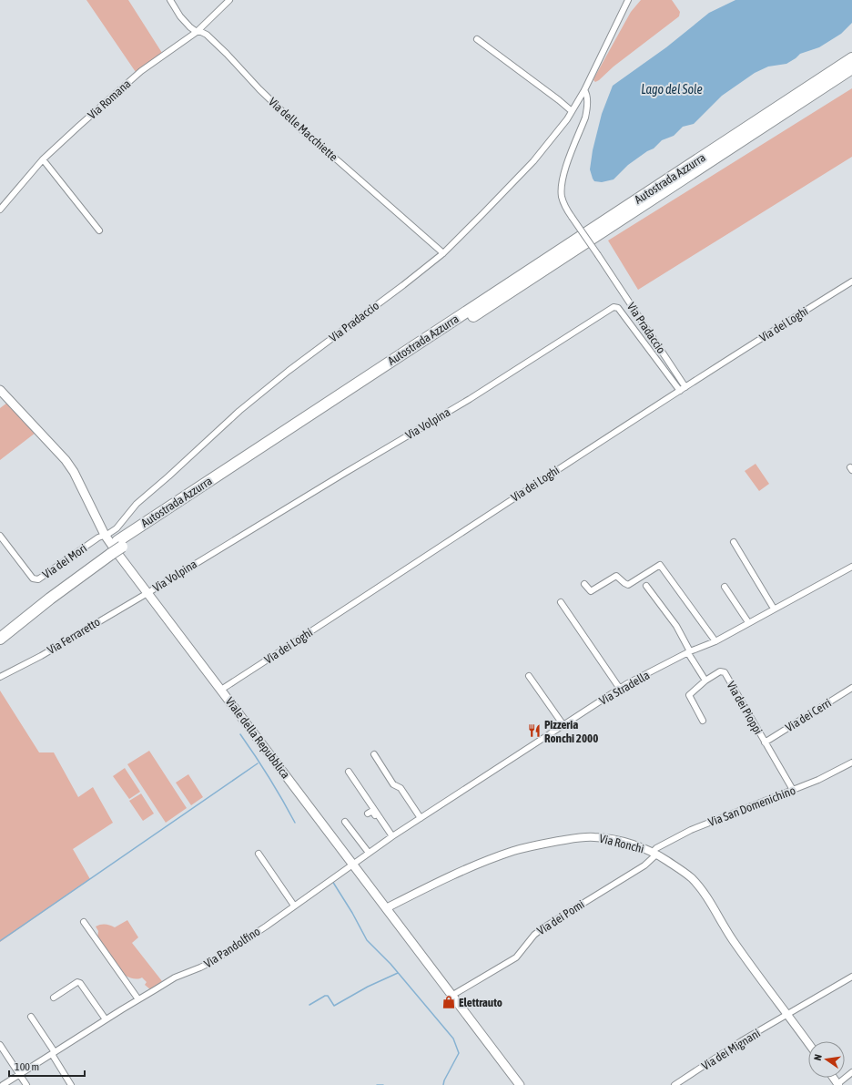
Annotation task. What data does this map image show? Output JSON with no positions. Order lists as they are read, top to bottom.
{
  "streets": {
    "highway": ["Autostrada Azzurra"],
    "main road": ["Viale della Repubblica"],
    "street": [
      "Via Romana",
      "Via delle Macchiette",
      "Via Pradaccio",
      "Via dei Loghi",
      "Via Volpina",
      "Via dei Mori",
      "Via Ferraretto",
      "Via Stradella",
      "Via dei Pioppi",
      "Via dei Cerri",
      "Via San Domenichino",
      "Via Ronchi",
      "Via dei Pomi",
      "Via Pandolfino",
      "Via dei Mignani"
    ]
  },
  "crossings": [
    ["Via Romana", "Via delle Macchiette"],
    ["Via delle Macchiette", "Via Pradaccio"],
    ["Via Pradaccio", "Via dei Loghi"],
    ["Via Pradaccio", "Via dei Mori"],
    ["Via Pradaccio", "Viale della Repubblica"],
    ["Via dei Loghi", "Via Volpina"],
    ["Via dei Loghi", "Viale della Repubblica"],
    ["Via Volpina", "Via Ferraretto"],
    ["Via Volpina", "Viale della Repubblica"],
    ["Via dei Mori", "Viale della Repubblica"],
    ["Via Ferraretto", "Viale della Repubblica"],
    ["Via Stradella", "Viale della Repubblica"],
    ["Via Stradella", "Via Pandolfino"],
    ["Via dei Pioppi", "Via dei Cerri"],
    ["Via dei Pioppi", "Via San Domenichino"],
    ["Viale della Repubblica", "Via Ronchi"],
    ["Viale della Repubblica", "Via dei Pomi"],
    ["Viale della Repubblica", "Via Pandolfino"],
    ["Via San Domenichino", "Via Ronchi"],
    ["Via San Domenichino", "Via dei Pomi"],
    ["Via Ronchi", "Via dei Pomi"],
    ["Via Ronchi", "Via dei Mignani"]
  ],
  "water": ["Lago del Sole"],
  "places": {
    "restaurant": ["Pizzeria Ronchi 2000"],
    "shop": ["Elettrauto"]
  },
  "scale_bar": "100 m",
  "north": "left"
}
